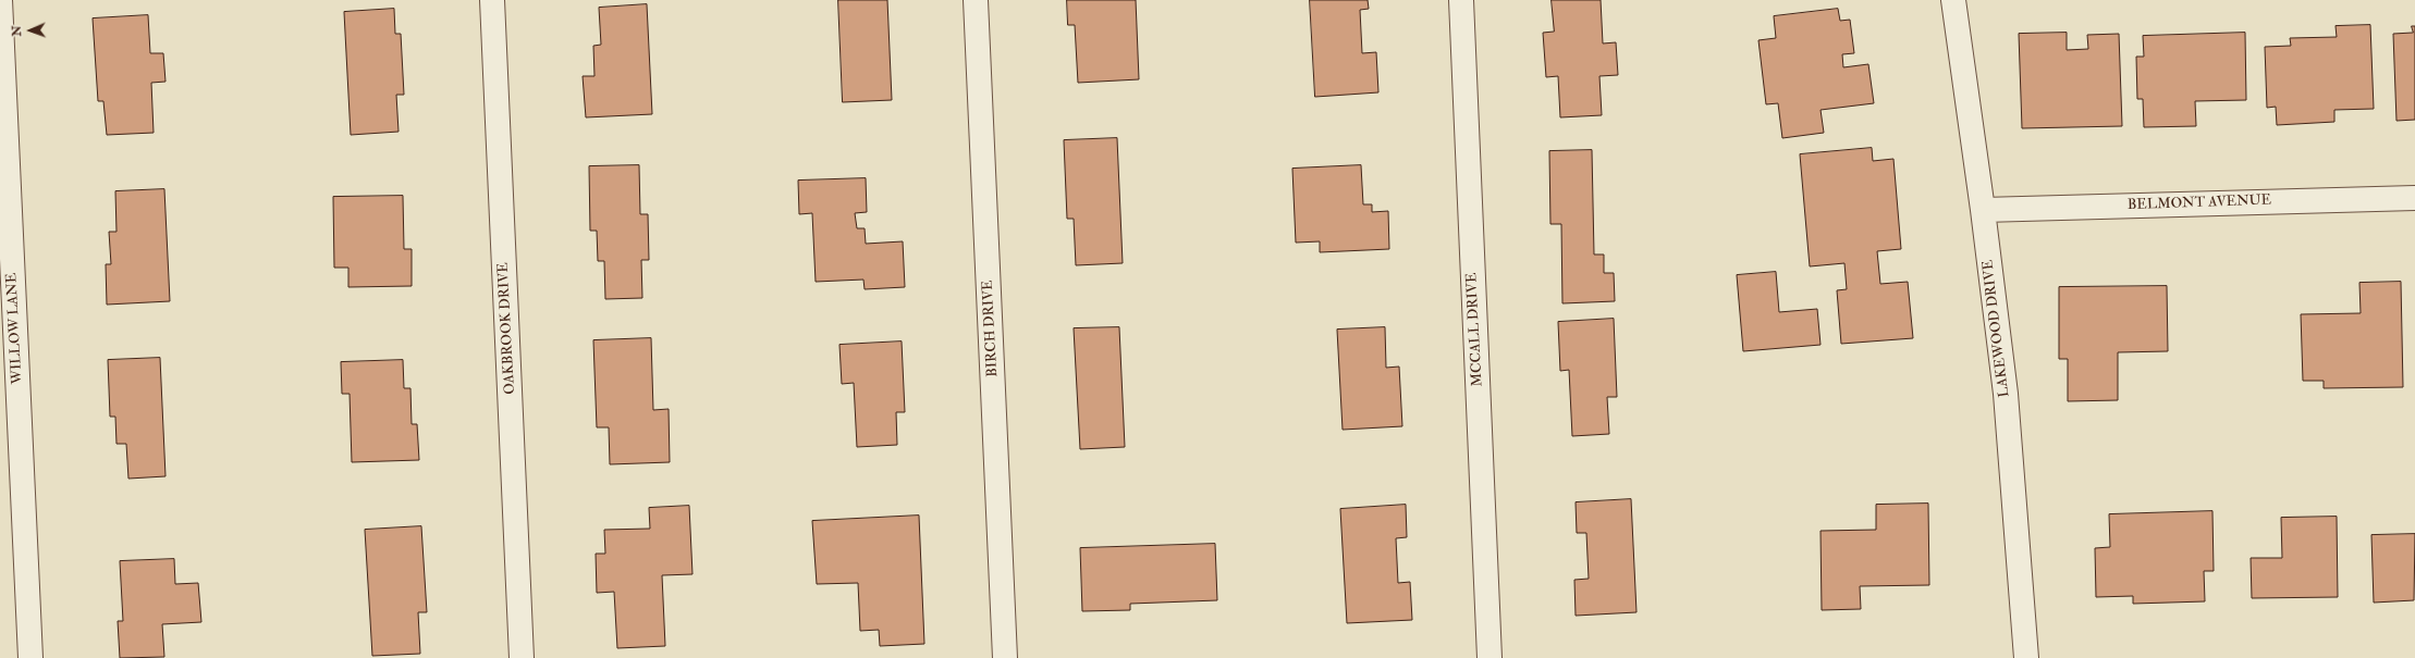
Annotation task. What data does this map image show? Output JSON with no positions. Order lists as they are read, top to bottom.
{
  "streets": {
    "street": [
      "BELMONT AVENUE",
      "WILLOW LANE",
      "OAKBROOK DRIVE",
      "BIRCH DRIVE",
      "LAKEWOOD DRIVE",
      "MCCALL DRIVE"
    ]
  },
  "crossings": [
    ["BELMONT AVENUE", "LAKEWOOD DRIVE"]
  ],
  "north": "left"
}
